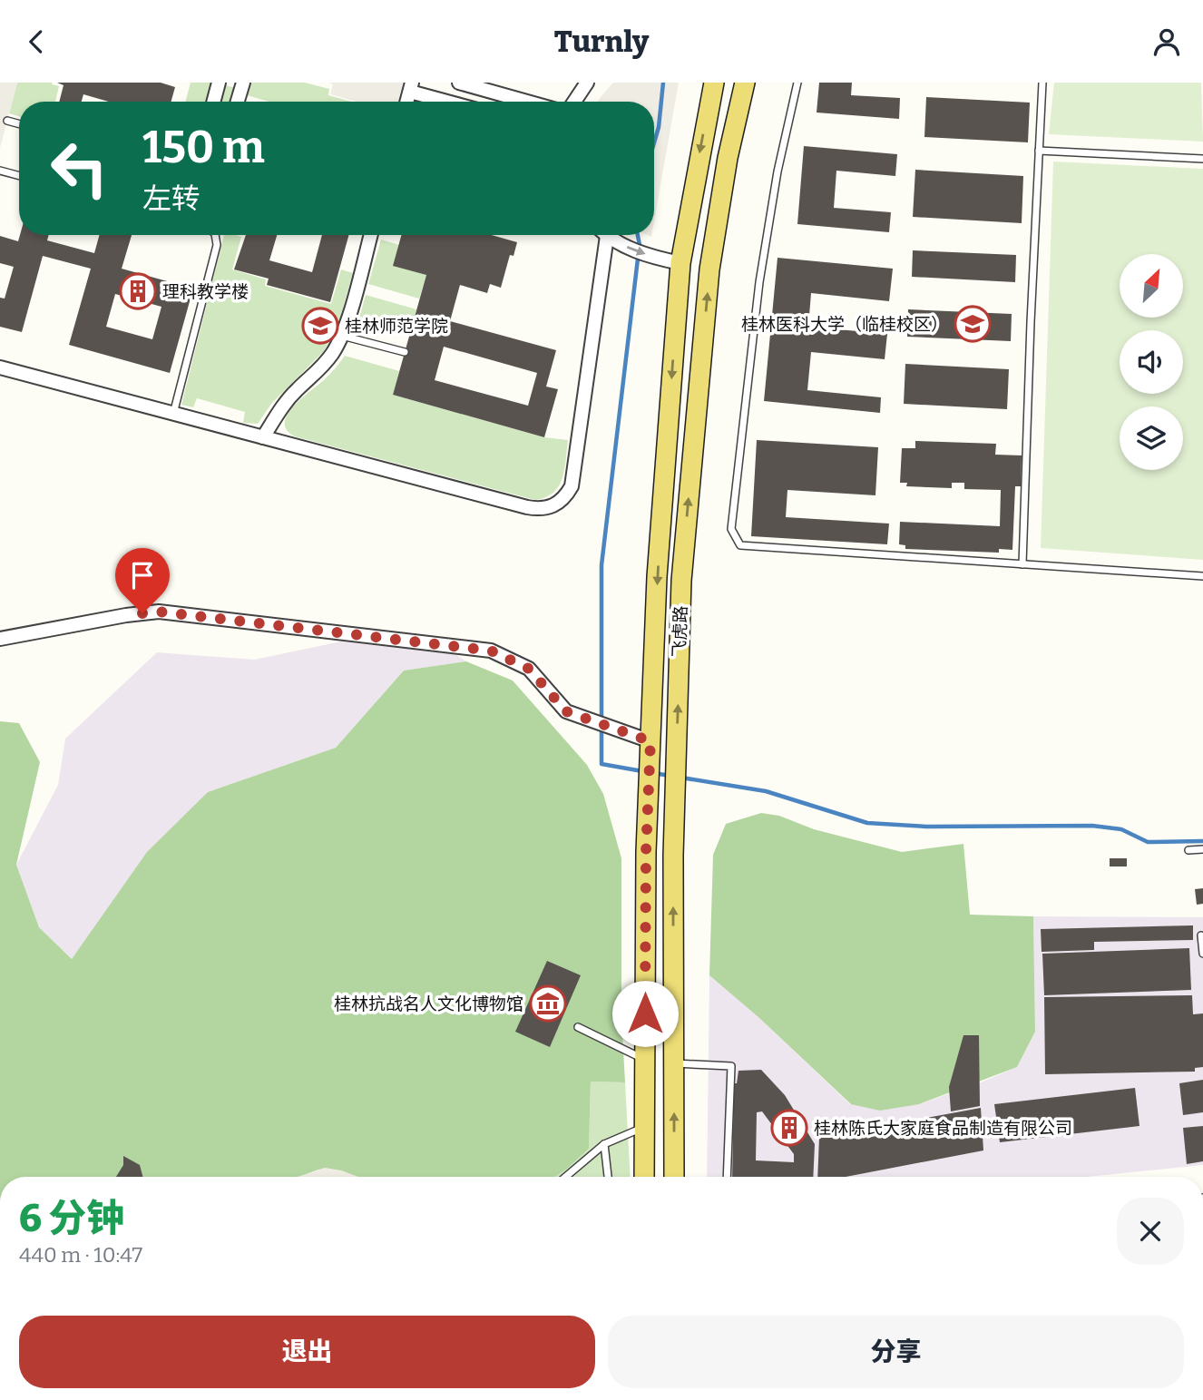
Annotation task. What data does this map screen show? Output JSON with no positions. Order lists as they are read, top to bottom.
{
  "streets": {
    "main road": ["飞虎路"]
  },
  "places": {
    "building": ["理科教学楼", "桂林陈氏大家庭食品制造有限公司"],
    "school or university": ["桂林医科大学（临桂校区）", "桂林师范学院"],
    "museum": ["桂林抗战名人文化博物馆"]
  },
  "north": "top right",
  "page": {
    "header": "Turnly",
    "turn": ["150 m", "左转"],
    "heading": ["6 分钟", "440 m · 10:47"],
    "buttons": ["退出", "分享"]
  }
}
